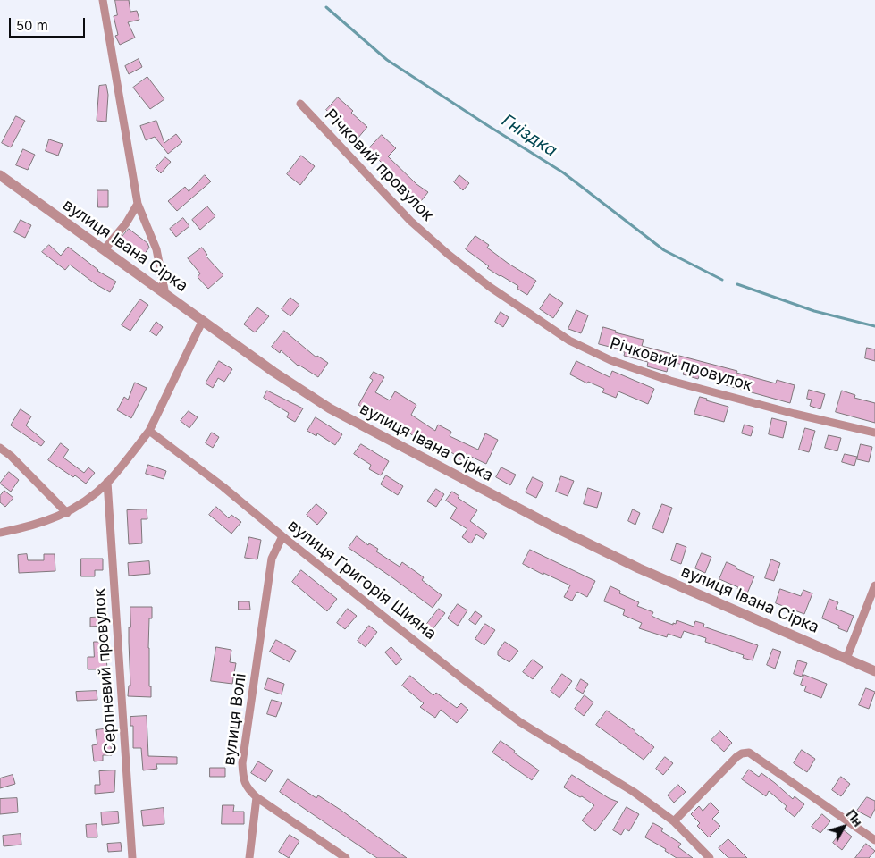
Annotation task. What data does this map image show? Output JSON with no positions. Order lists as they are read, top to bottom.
{
  "streets": {
    "street": [
      "Річковий провулок",
      "вулиця Івана Сірка",
      "вулиця Григорія Шияна",
      "Серпневий провулок",
      "вулиця Волі"
    ]
  },
  "crossings": [
    ["вулиця Григорія Шияна", "вулиця Волі"]
  ],
  "water": ["Гніздка"],
  "scale_bar": "50 m",
  "north": "top right"
}
